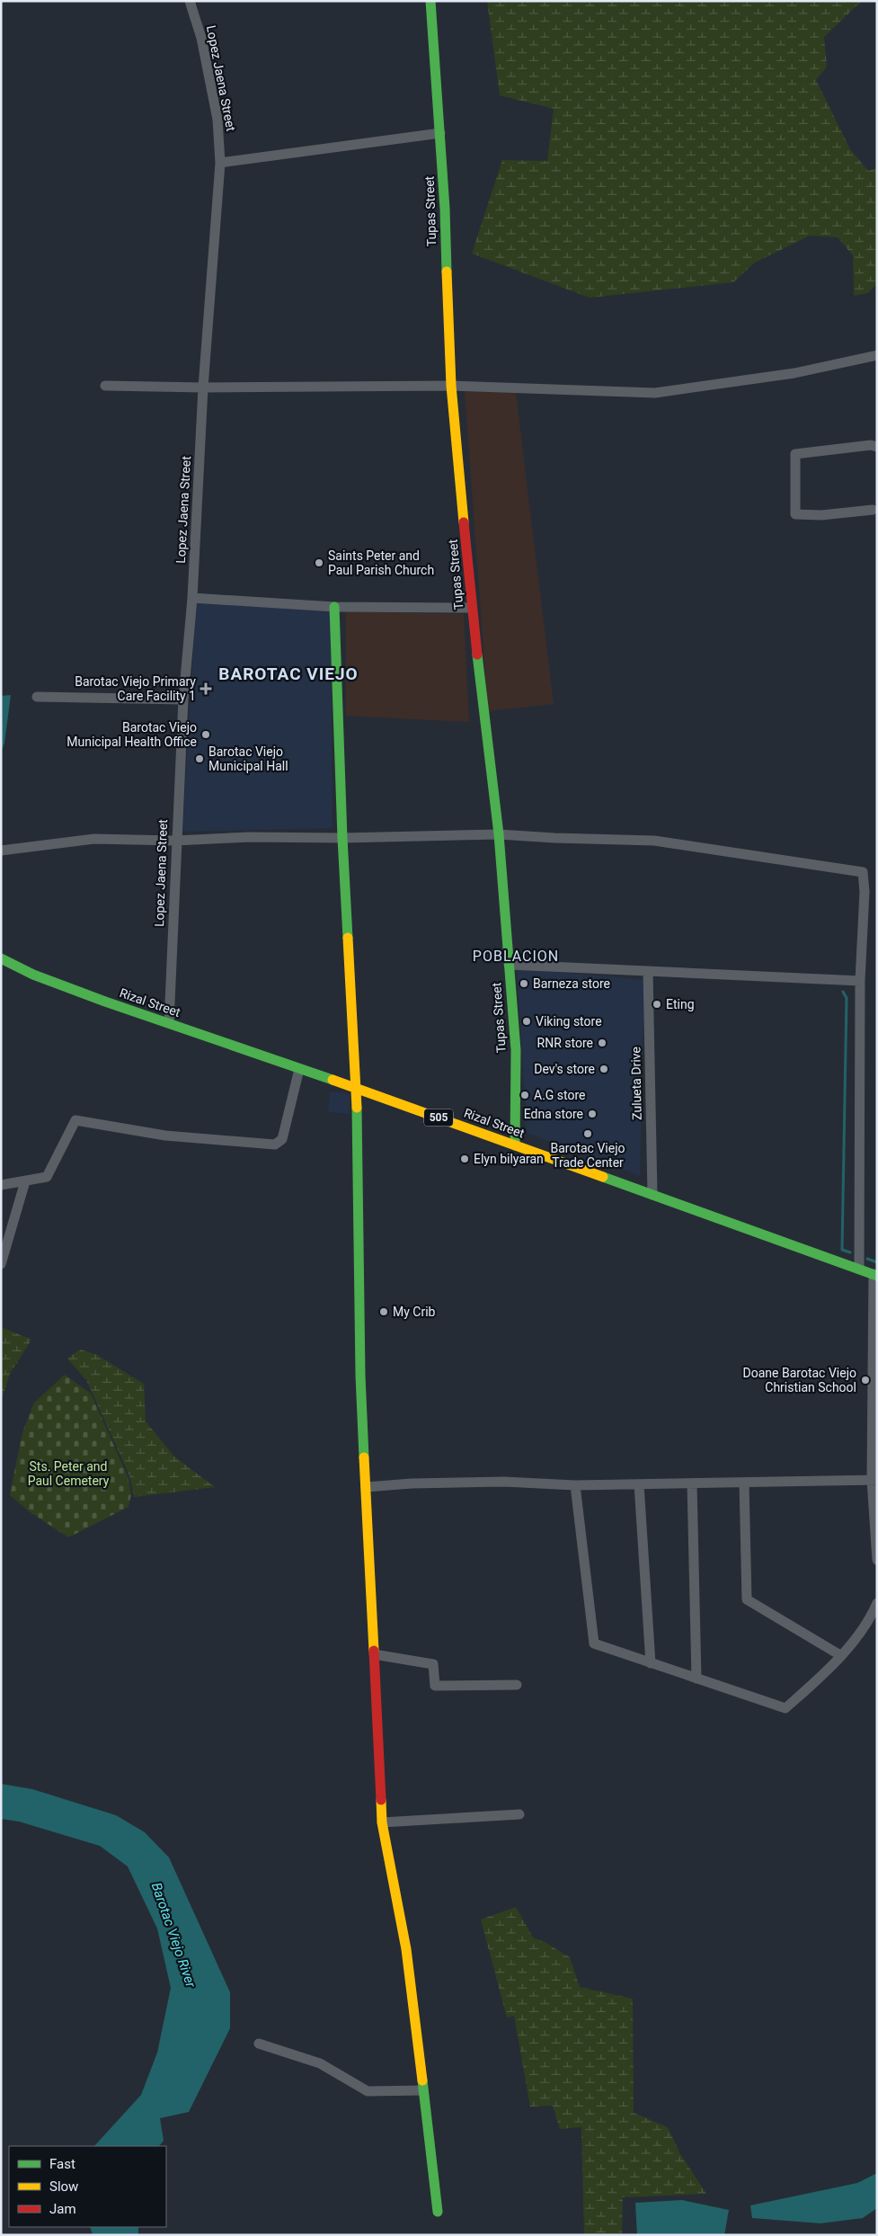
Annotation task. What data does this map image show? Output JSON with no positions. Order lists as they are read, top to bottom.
{
  "streets": {
    "street": [
      "Lopez Jaena Street",
      "Tupas Street",
      "Rizal Street",
      "Zulueta Drive",
      "505"
    ]
  },
  "crossings": [
    ["Lopez Jaena Street", "Rizal Street"],
    ["Tupas Street", "Rizal Street"],
    ["Rizal Street", "Zulueta Drive"]
  ],
  "districts": ["BAROTAC VIEJO", "POBLACION"],
  "water": ["Barotac Viejo River"],
  "parks": ["Sts. Peter and Paul Cemetery"],
  "places": {
    "other": [
      "Saints Peter and Paul Parish Church",
      "Barotac Viejo Municipal Health Office",
      "Barotac Viejo Municipal Hall",
      "Barneza store",
      "Eting",
      "Viking store",
      "RNR store",
      "Dev's store",
      "A.G store",
      "Edna store",
      "Barotac Viejo Trade Center",
      "Elyn bilyaran",
      "My Crib",
      "Doane Barotac Viejo Christian School"
    ],
    "health": ["Barotac Viejo Primary Care Facility 1"]
  },
  "legend": ["Fast", "Slow", "Jam"]
}
